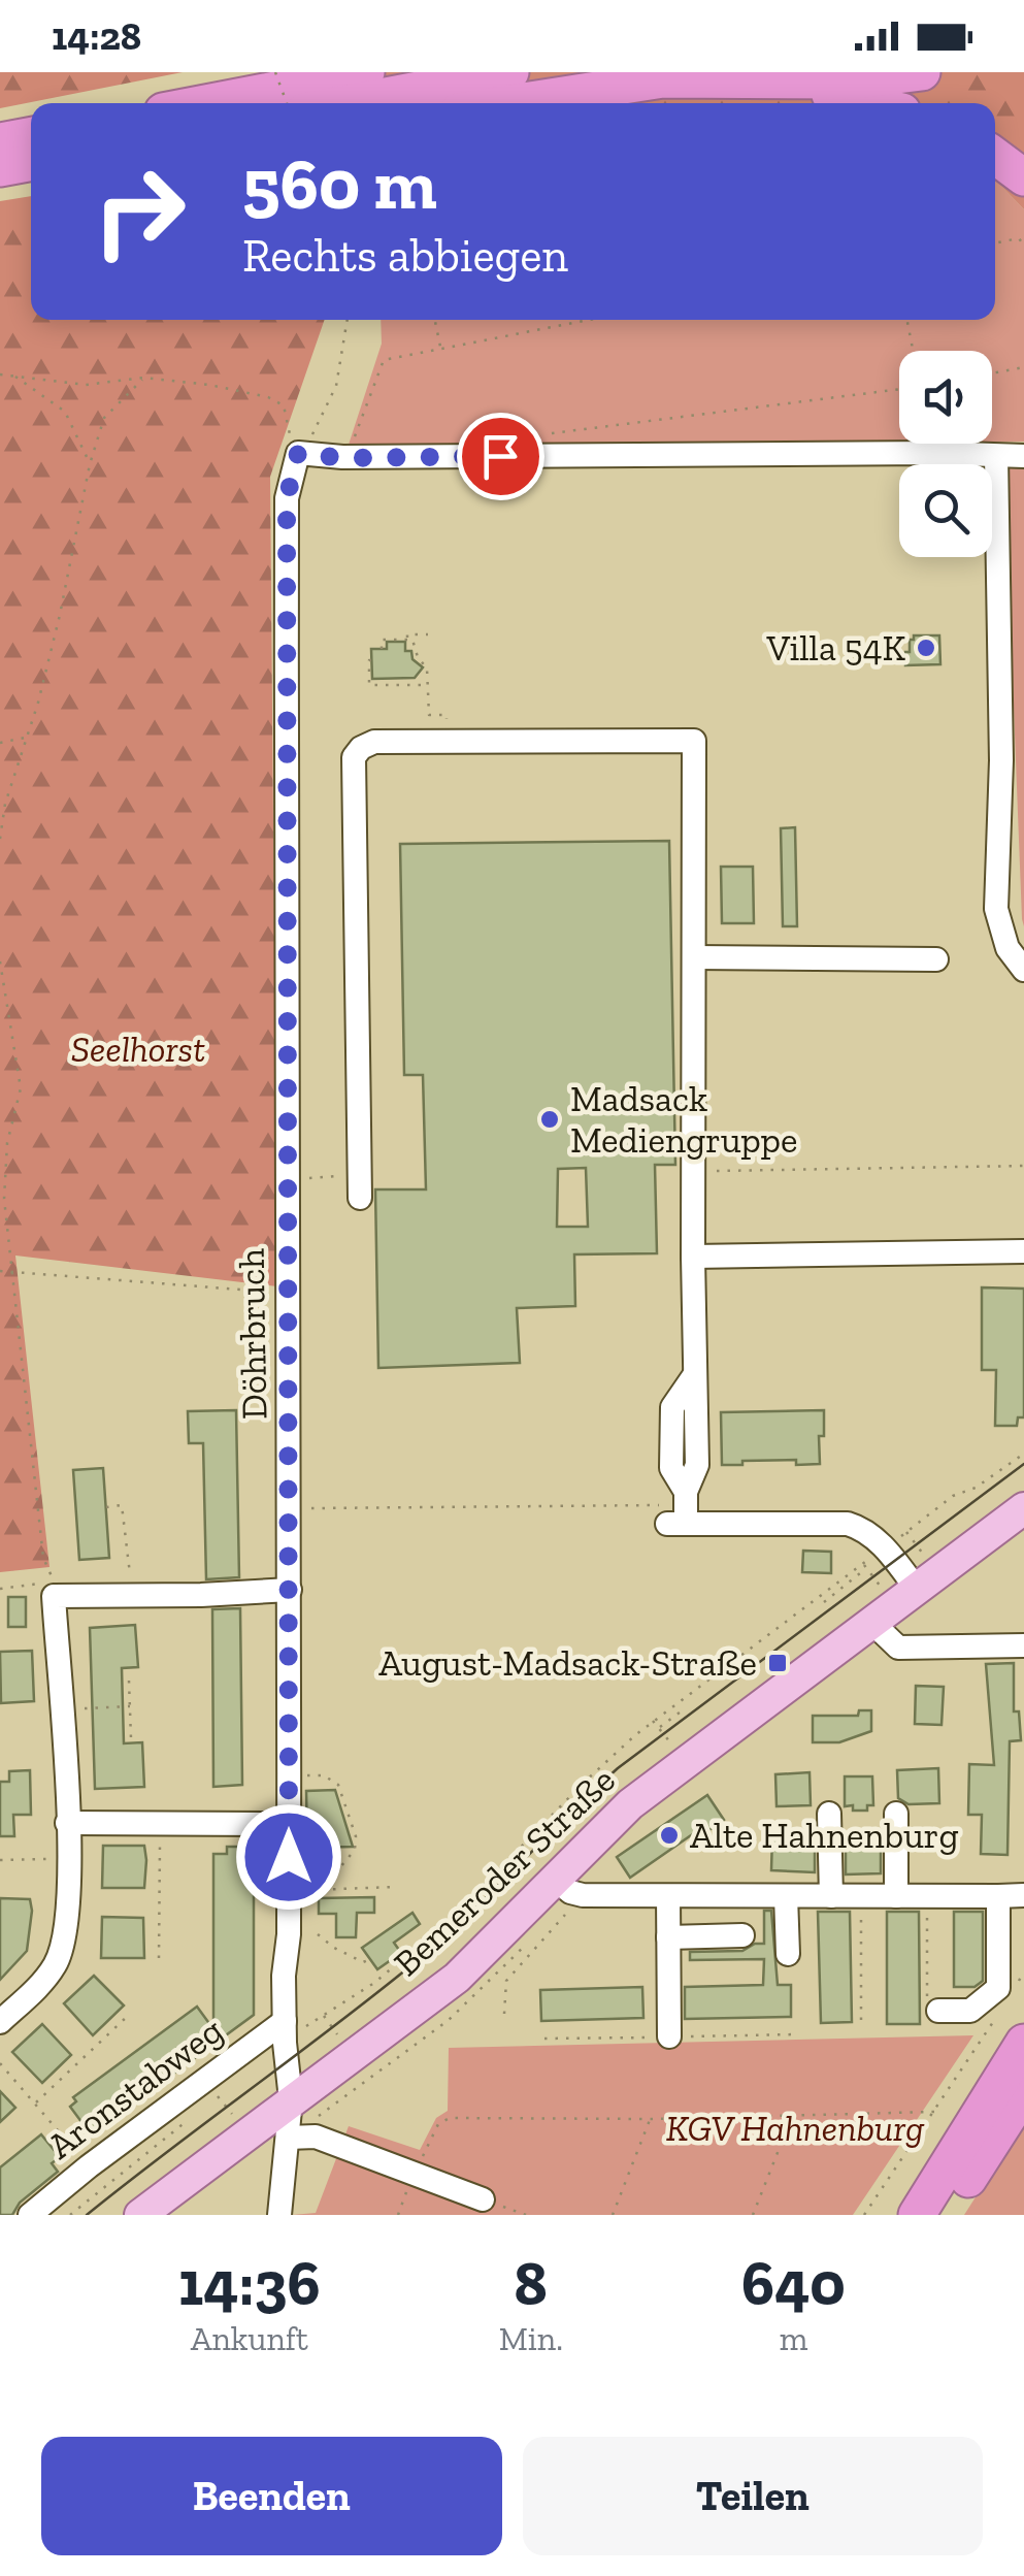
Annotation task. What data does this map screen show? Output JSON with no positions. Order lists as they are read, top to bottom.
{
  "streets": {
    "main road": ["Bemeroder Straße"],
    "street": ["Döhrbruch", "Aronstabweg"]
  },
  "crossings": [
    ["Döhrbruch", "Bemeroder Straße"],
    ["Döhrbruch", "Aronstabweg"]
  ],
  "parks": ["Seelhorst", "KGV Hahnenburg"],
  "places": {
    "other": ["Villa 54K", "Madsack Mediengruppe", "Alte Hahnenburg"],
    "transit": ["August-Madsack-Straße"]
  },
  "page": {
    "status": "14:28",
    "turn": ["560 m", "Rechts abbiegen"],
    "eta": [
      "14:36",
      "Ankunft",
      "8",
      "Min.",
      "640",
      "m"
    ],
    "buttons": ["Beenden", "Teilen"]
  }
}
